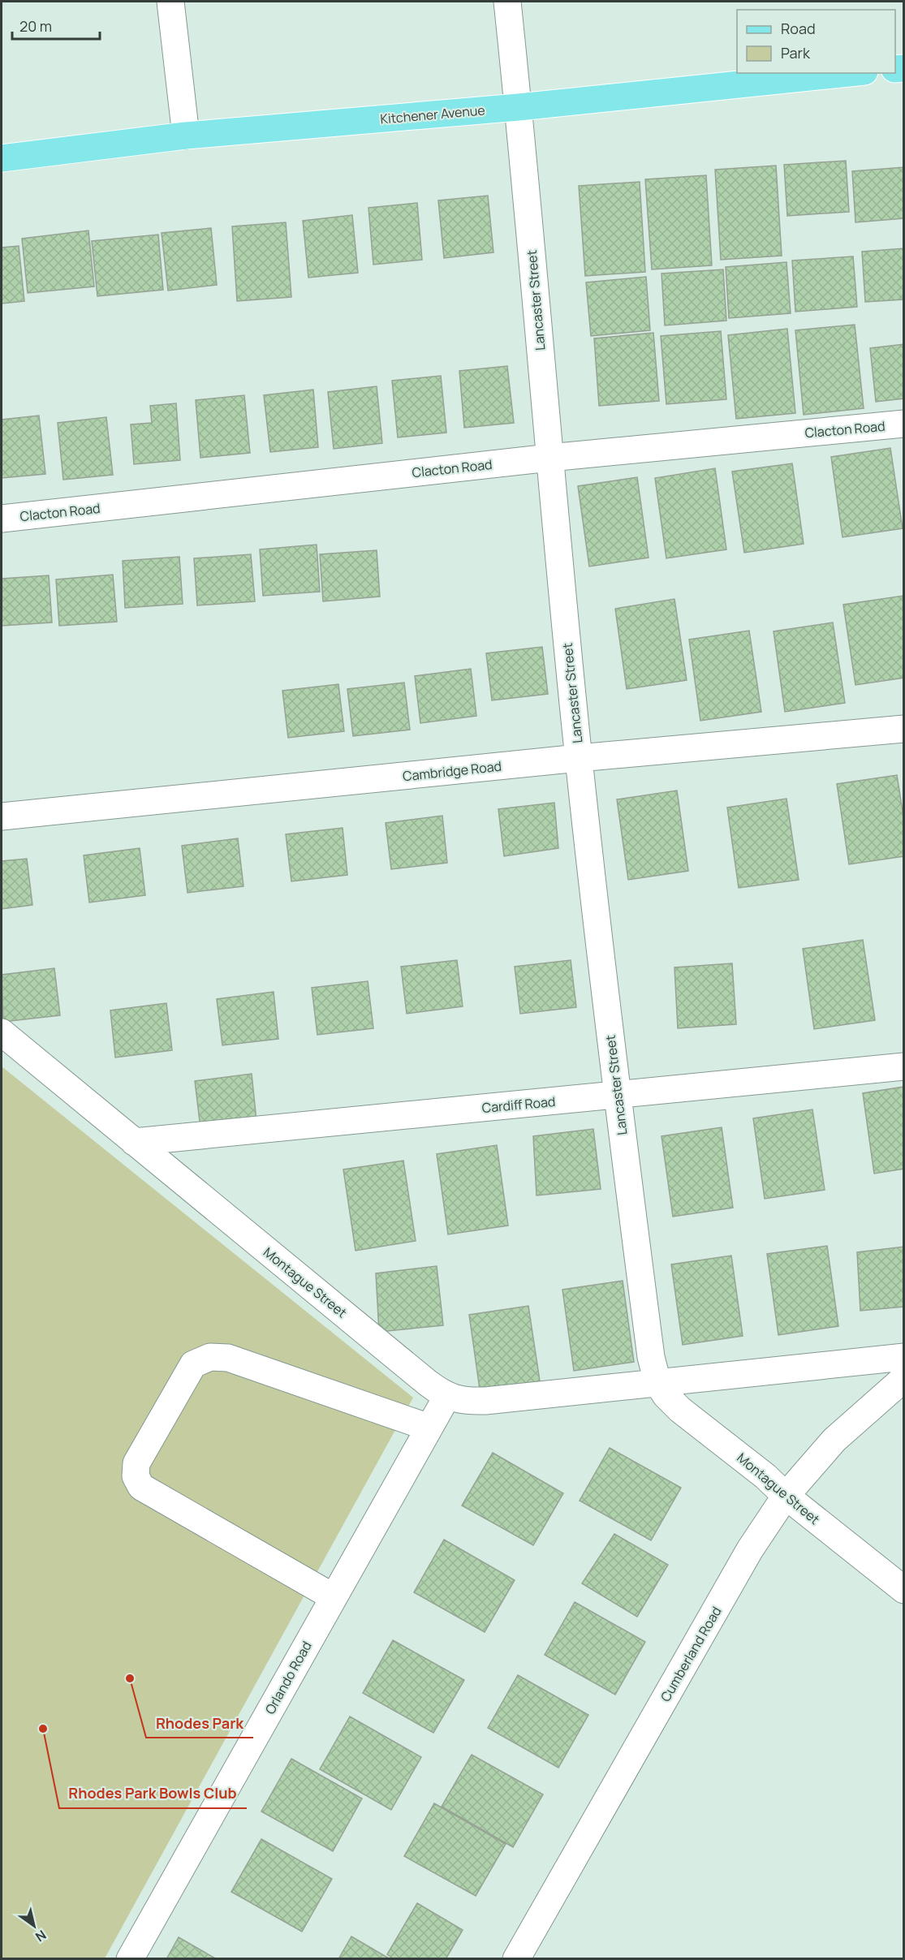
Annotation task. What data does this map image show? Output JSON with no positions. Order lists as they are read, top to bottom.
{
  "streets": {
    "main road": ["Kitchener Avenue"],
    "street": [
      "Lancaster Street",
      "Clacton Road",
      "Cambridge Road",
      "Cardiff Road",
      "Montague Street",
      "Cumberland Road",
      "Orlando Road"
    ]
  },
  "crossings": [
    ["Kitchener Avenue", "Lancaster Street"],
    ["Lancaster Street", "Clacton Road"],
    ["Lancaster Street", "Cambridge Road"],
    ["Lancaster Street", "Cardiff Road"],
    ["Lancaster Street", "Montague Street"],
    ["Cardiff Road", "Montague Street"],
    ["Montague Street", "Cumberland Road"],
    ["Montague Street", "Orlando Road"]
  ],
  "places": ["Rhodes Park", "Rhodes Park Bowls Club"],
  "legend": ["Road", "Park"],
  "scale_bar": "20 m",
  "north": "bottom right"
}
